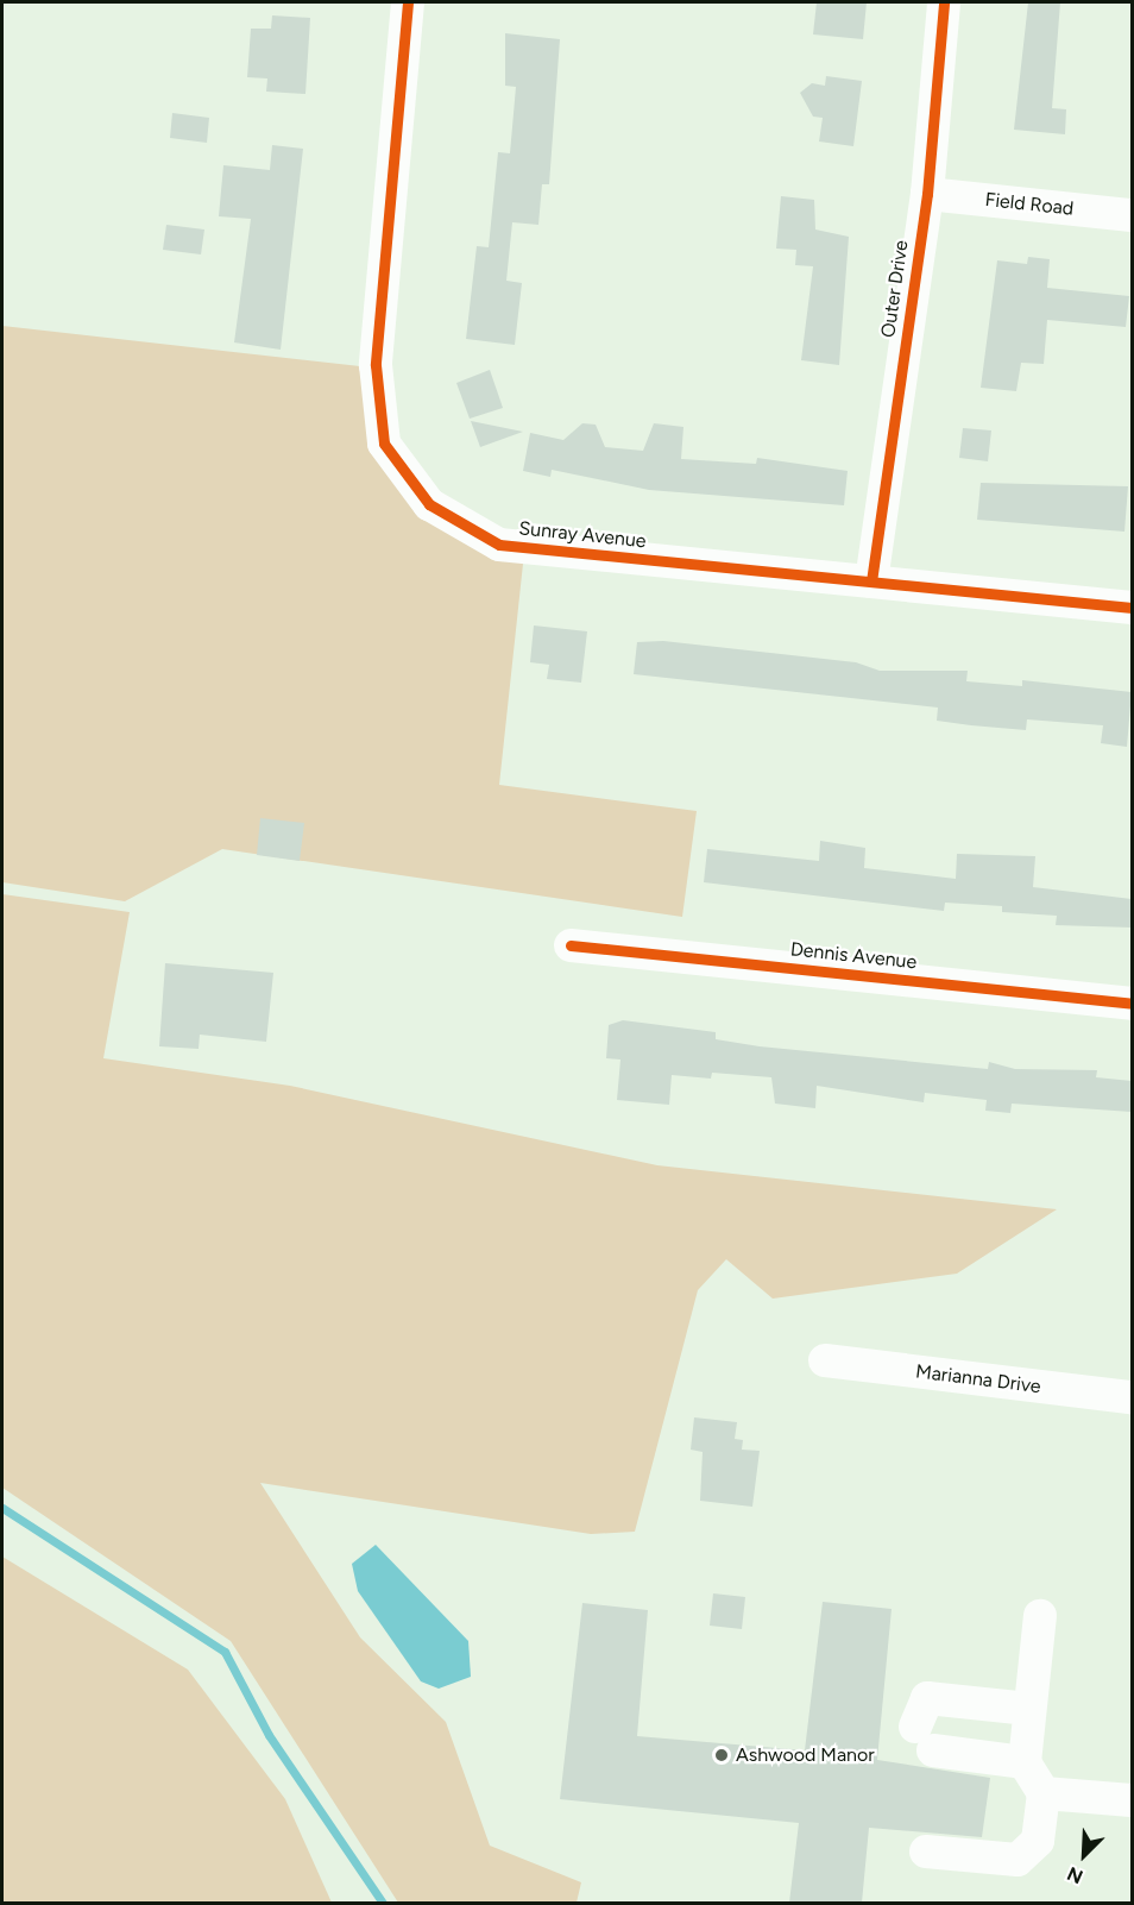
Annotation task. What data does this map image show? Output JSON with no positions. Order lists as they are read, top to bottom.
{
  "streets": {
    "street": [
      "Field Road",
      "Outer Drive",
      "Sunray Avenue",
      "Dennis Avenue",
      "Marianna Drive"
    ]
  },
  "crossings": [
    ["Field Road", "Outer Drive"],
    ["Outer Drive", "Sunray Avenue"]
  ],
  "places": ["Ashwood Manor"],
  "north": "bottom left"
}
